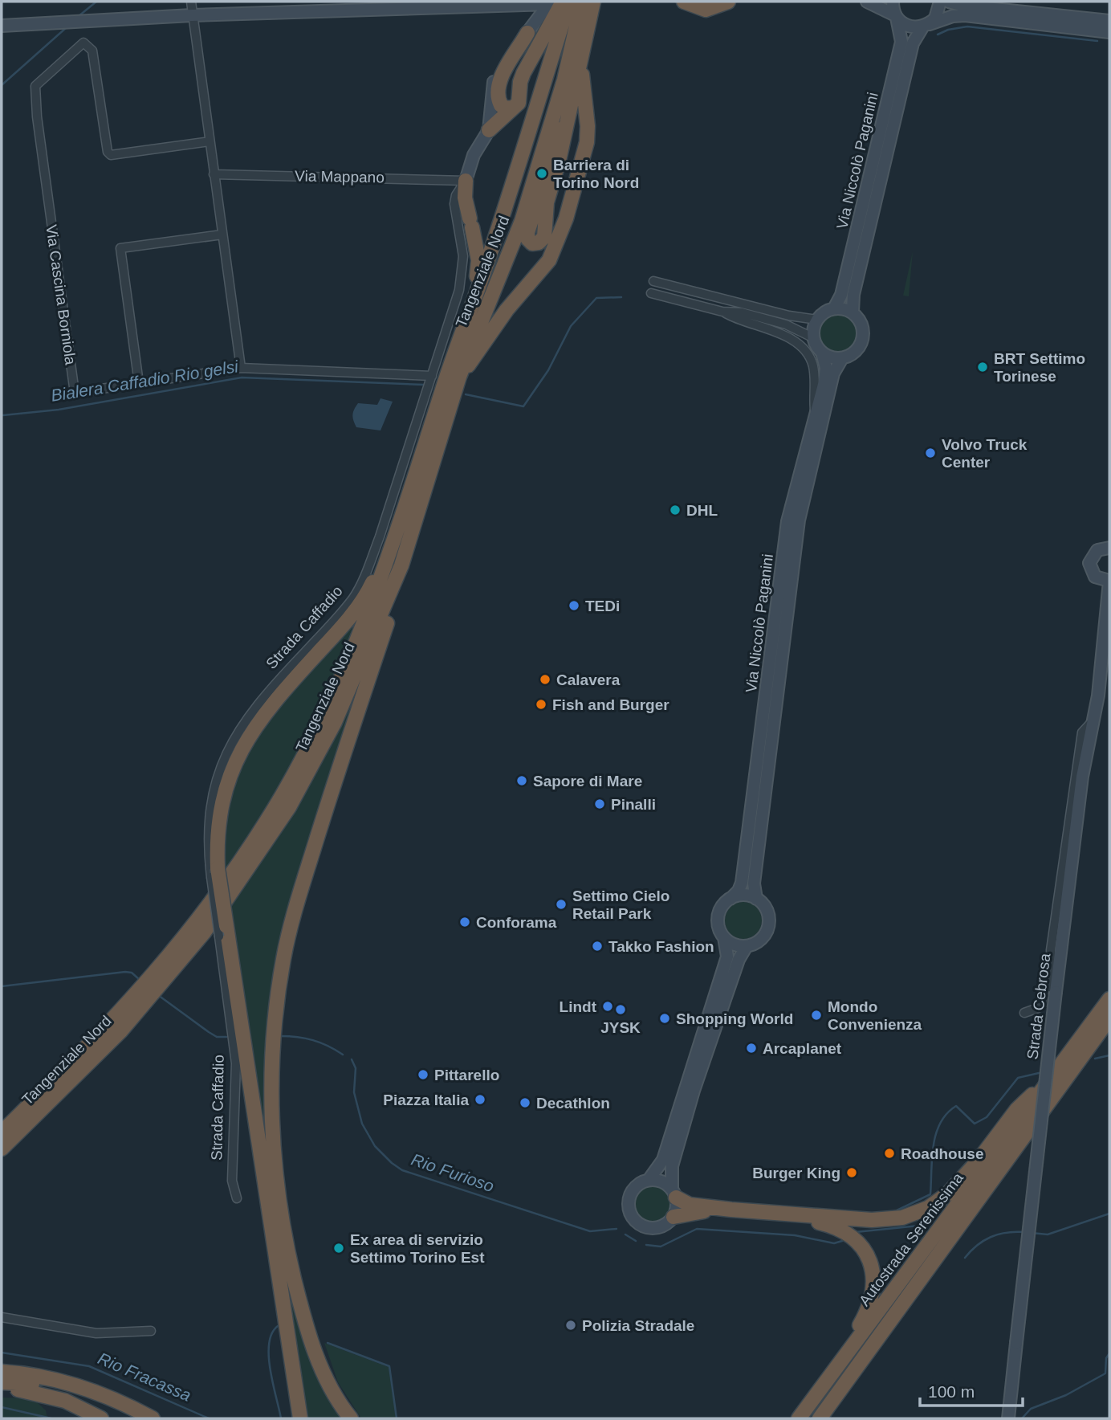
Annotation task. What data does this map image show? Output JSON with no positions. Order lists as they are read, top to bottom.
{
  "streets": {
    "highway": ["Tangenziale Nord", "Autostrada Serenissima"],
    "street": [
      "Via Niccolò Paganini",
      "Via Mappano",
      "Via Cascina Borniola",
      "Strada Caffadio",
      "Strada Cebrosa"
    ]
  },
  "crossings": [
    ["Via Mappano", "Strada Caffadio"],
    ["Via Cascina Borniola", "Strada Caffadio"]
  ],
  "water": ["Bialera Caffadio Rio gelsi", "Rio Furioso", "Rio Fracassa"],
  "places": [
    "Barriera di Torino Nord",
    "BRT Settimo Torinese",
    "Volvo Truck Center",
    "DHL",
    "TEDi",
    "Calavera",
    "Fish and Burger",
    "Sapore di Mare",
    "Pinalli",
    "Settimo Cielo Retail Park",
    "Conforama",
    "Takko Fashion",
    "Lindt",
    "JYSK",
    "Mondo Convenienza",
    "Shopping World",
    "Arcaplanet",
    "Pittarello",
    "Piazza Italia",
    "Decathlon",
    "Roadhouse",
    "Burger King",
    "Ex area di servizio Settimo Torino Est",
    "Polizia Stradale"
  ],
  "scale_bar": "100 m"
}
